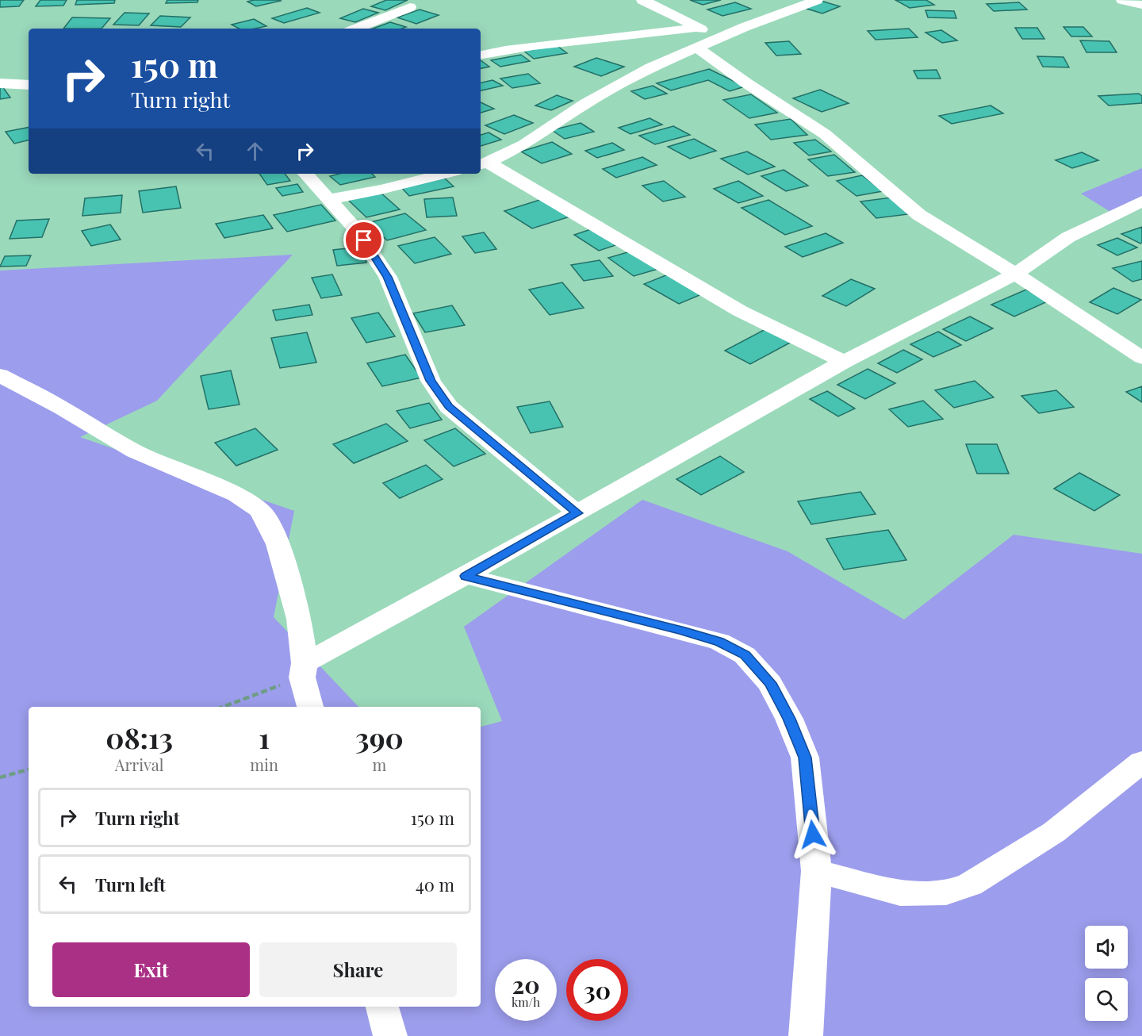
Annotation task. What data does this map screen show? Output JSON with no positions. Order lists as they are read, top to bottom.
{
  "page": {
    "turn": ["150 m", "Turn right"],
    "eta": [
      "08:13",
      "Arrival",
      "1",
      "min",
      "390",
      "m"
    ],
    "list": [
      {
        "name": "Turn right",
        "value": "150 m"
      },
      {
        "name": "Turn left",
        "value": "40 m"
      }
    ],
    "buttons": ["Exit", "Share"],
    "speed": "20 km/h",
    "limit": "30"
  }
}
